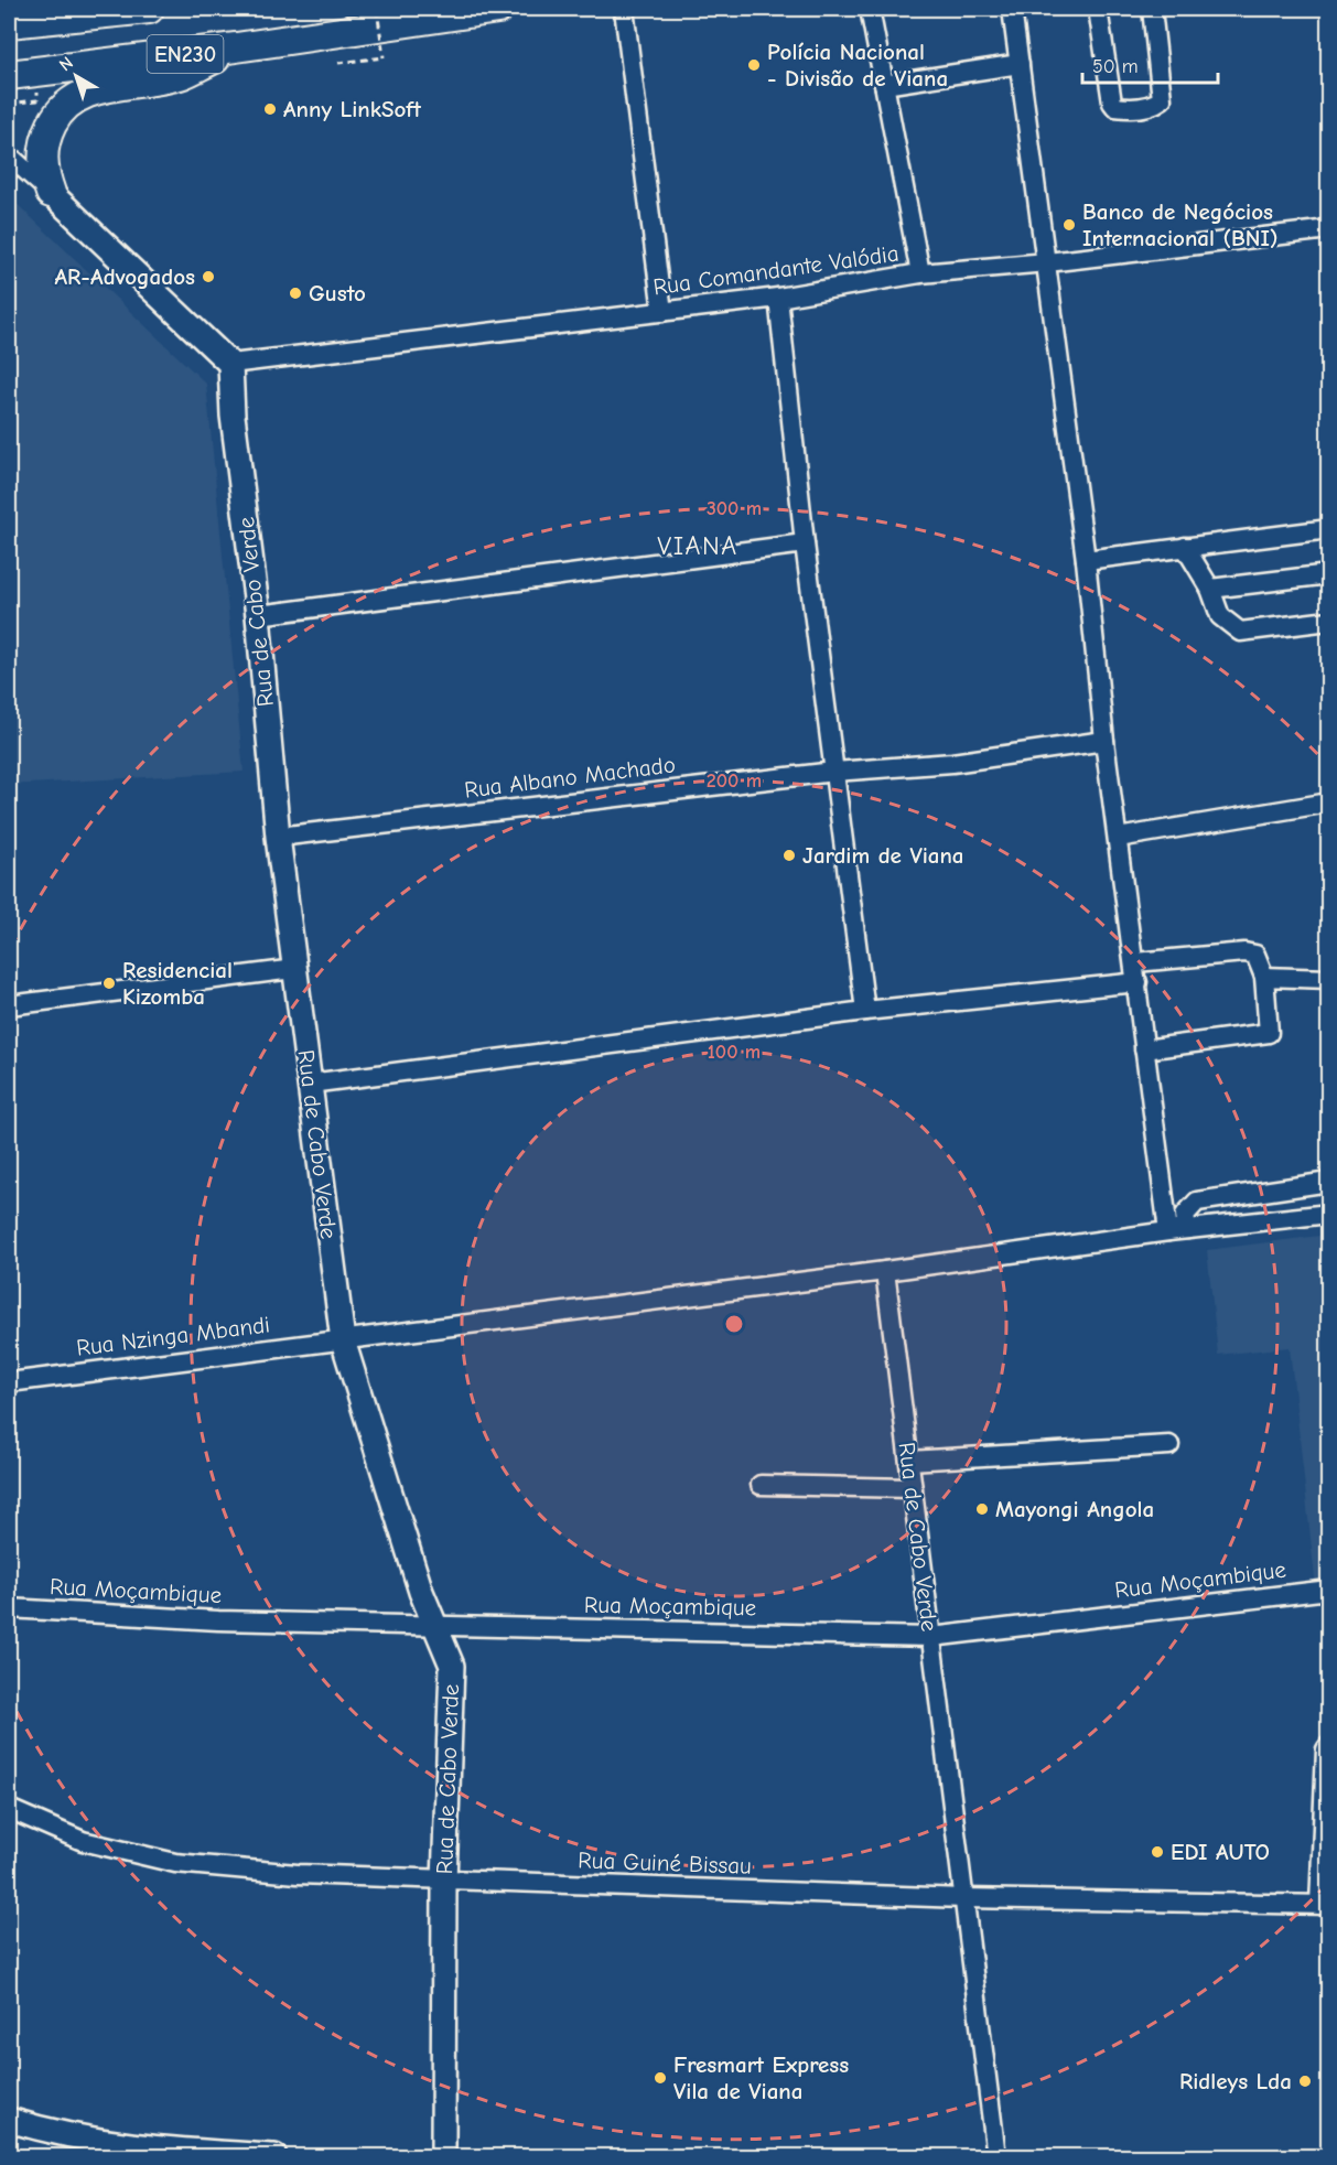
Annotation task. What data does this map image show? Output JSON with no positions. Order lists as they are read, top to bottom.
{
  "streets": {
    "highway": ["EN230"],
    "main road": ["Rua de Cabo Verde"],
    "street": [
      "Rua Comandante Valódia",
      "Rua Albano Machado",
      "Rua Nzinga Mbandi",
      "Rua Moçambique",
      "Rua Guiné Bissau"
    ]
  },
  "crossings": [
    ["Rua Comandante Valódia", "Rua de Cabo Verde"],
    ["Rua de Cabo Verde", "Rua Albano Machado"],
    ["Rua de Cabo Verde", "Rua Nzinga Mbandi"],
    ["Rua de Cabo Verde", "Rua Moçambique"],
    ["Rua de Cabo Verde", "Rua Guiné Bissau"]
  ],
  "districts": ["VIANA"],
  "places": [
    "Polícia Nacional - Divisão de Viana",
    "Anny LinkSoft",
    "Banco de Negócios Internacional (BNI)",
    "AR-Advogados",
    "Gusto",
    "Jardim de Viana",
    "Residencial Kizomba",
    "Mayongi Angola",
    "EDI AUTO",
    "Fresmart Express Vila de Viana",
    "Ridleys Lda"
  ],
  "scale_bar": "50 m",
  "north": "top left",
  "rings": ["300 m", "200 m", "100 m"]
}
